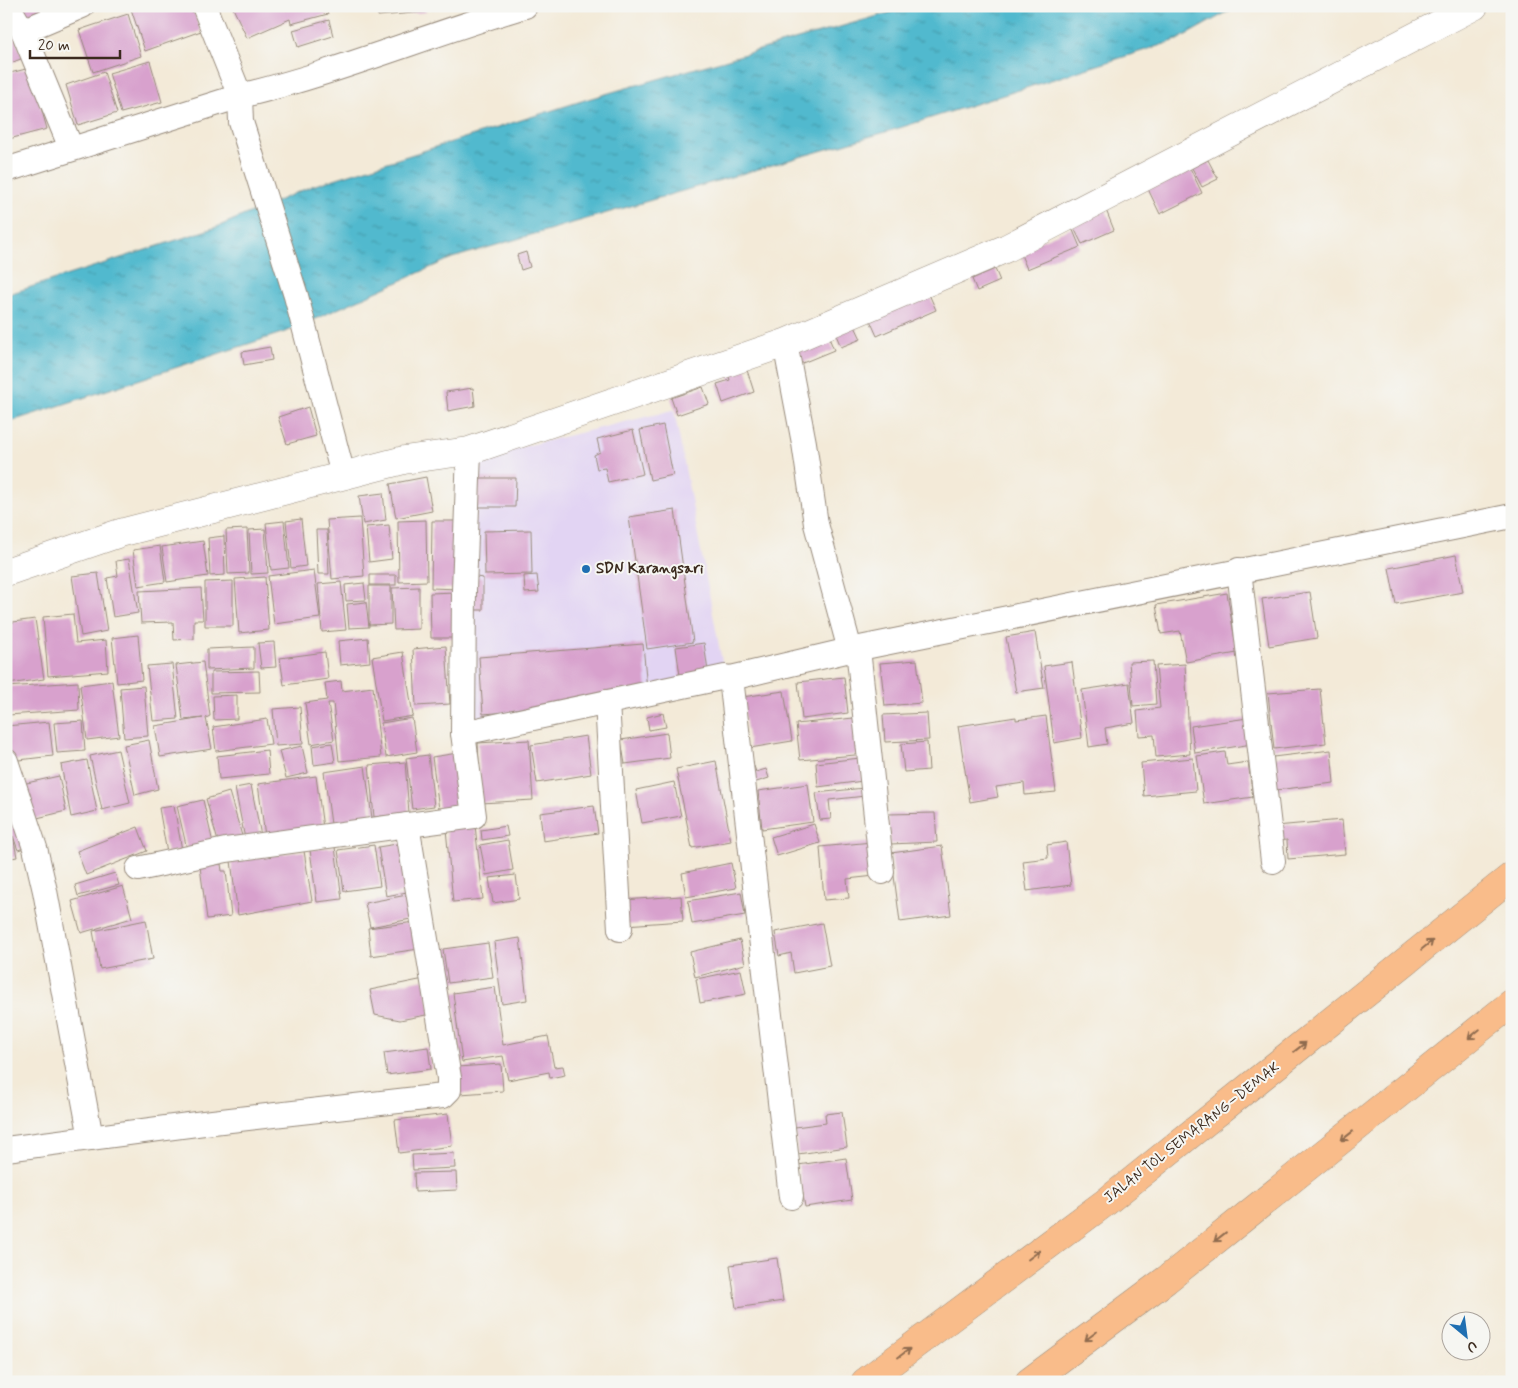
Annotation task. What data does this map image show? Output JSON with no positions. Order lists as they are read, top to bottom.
{
  "streets": {
    "highway": ["JALAN TOL SEMARANG–DEMAK"]
  },
  "places": ["SDN Karangsari"],
  "scale_bar": "20 m",
  "north": "bottom right"
}
